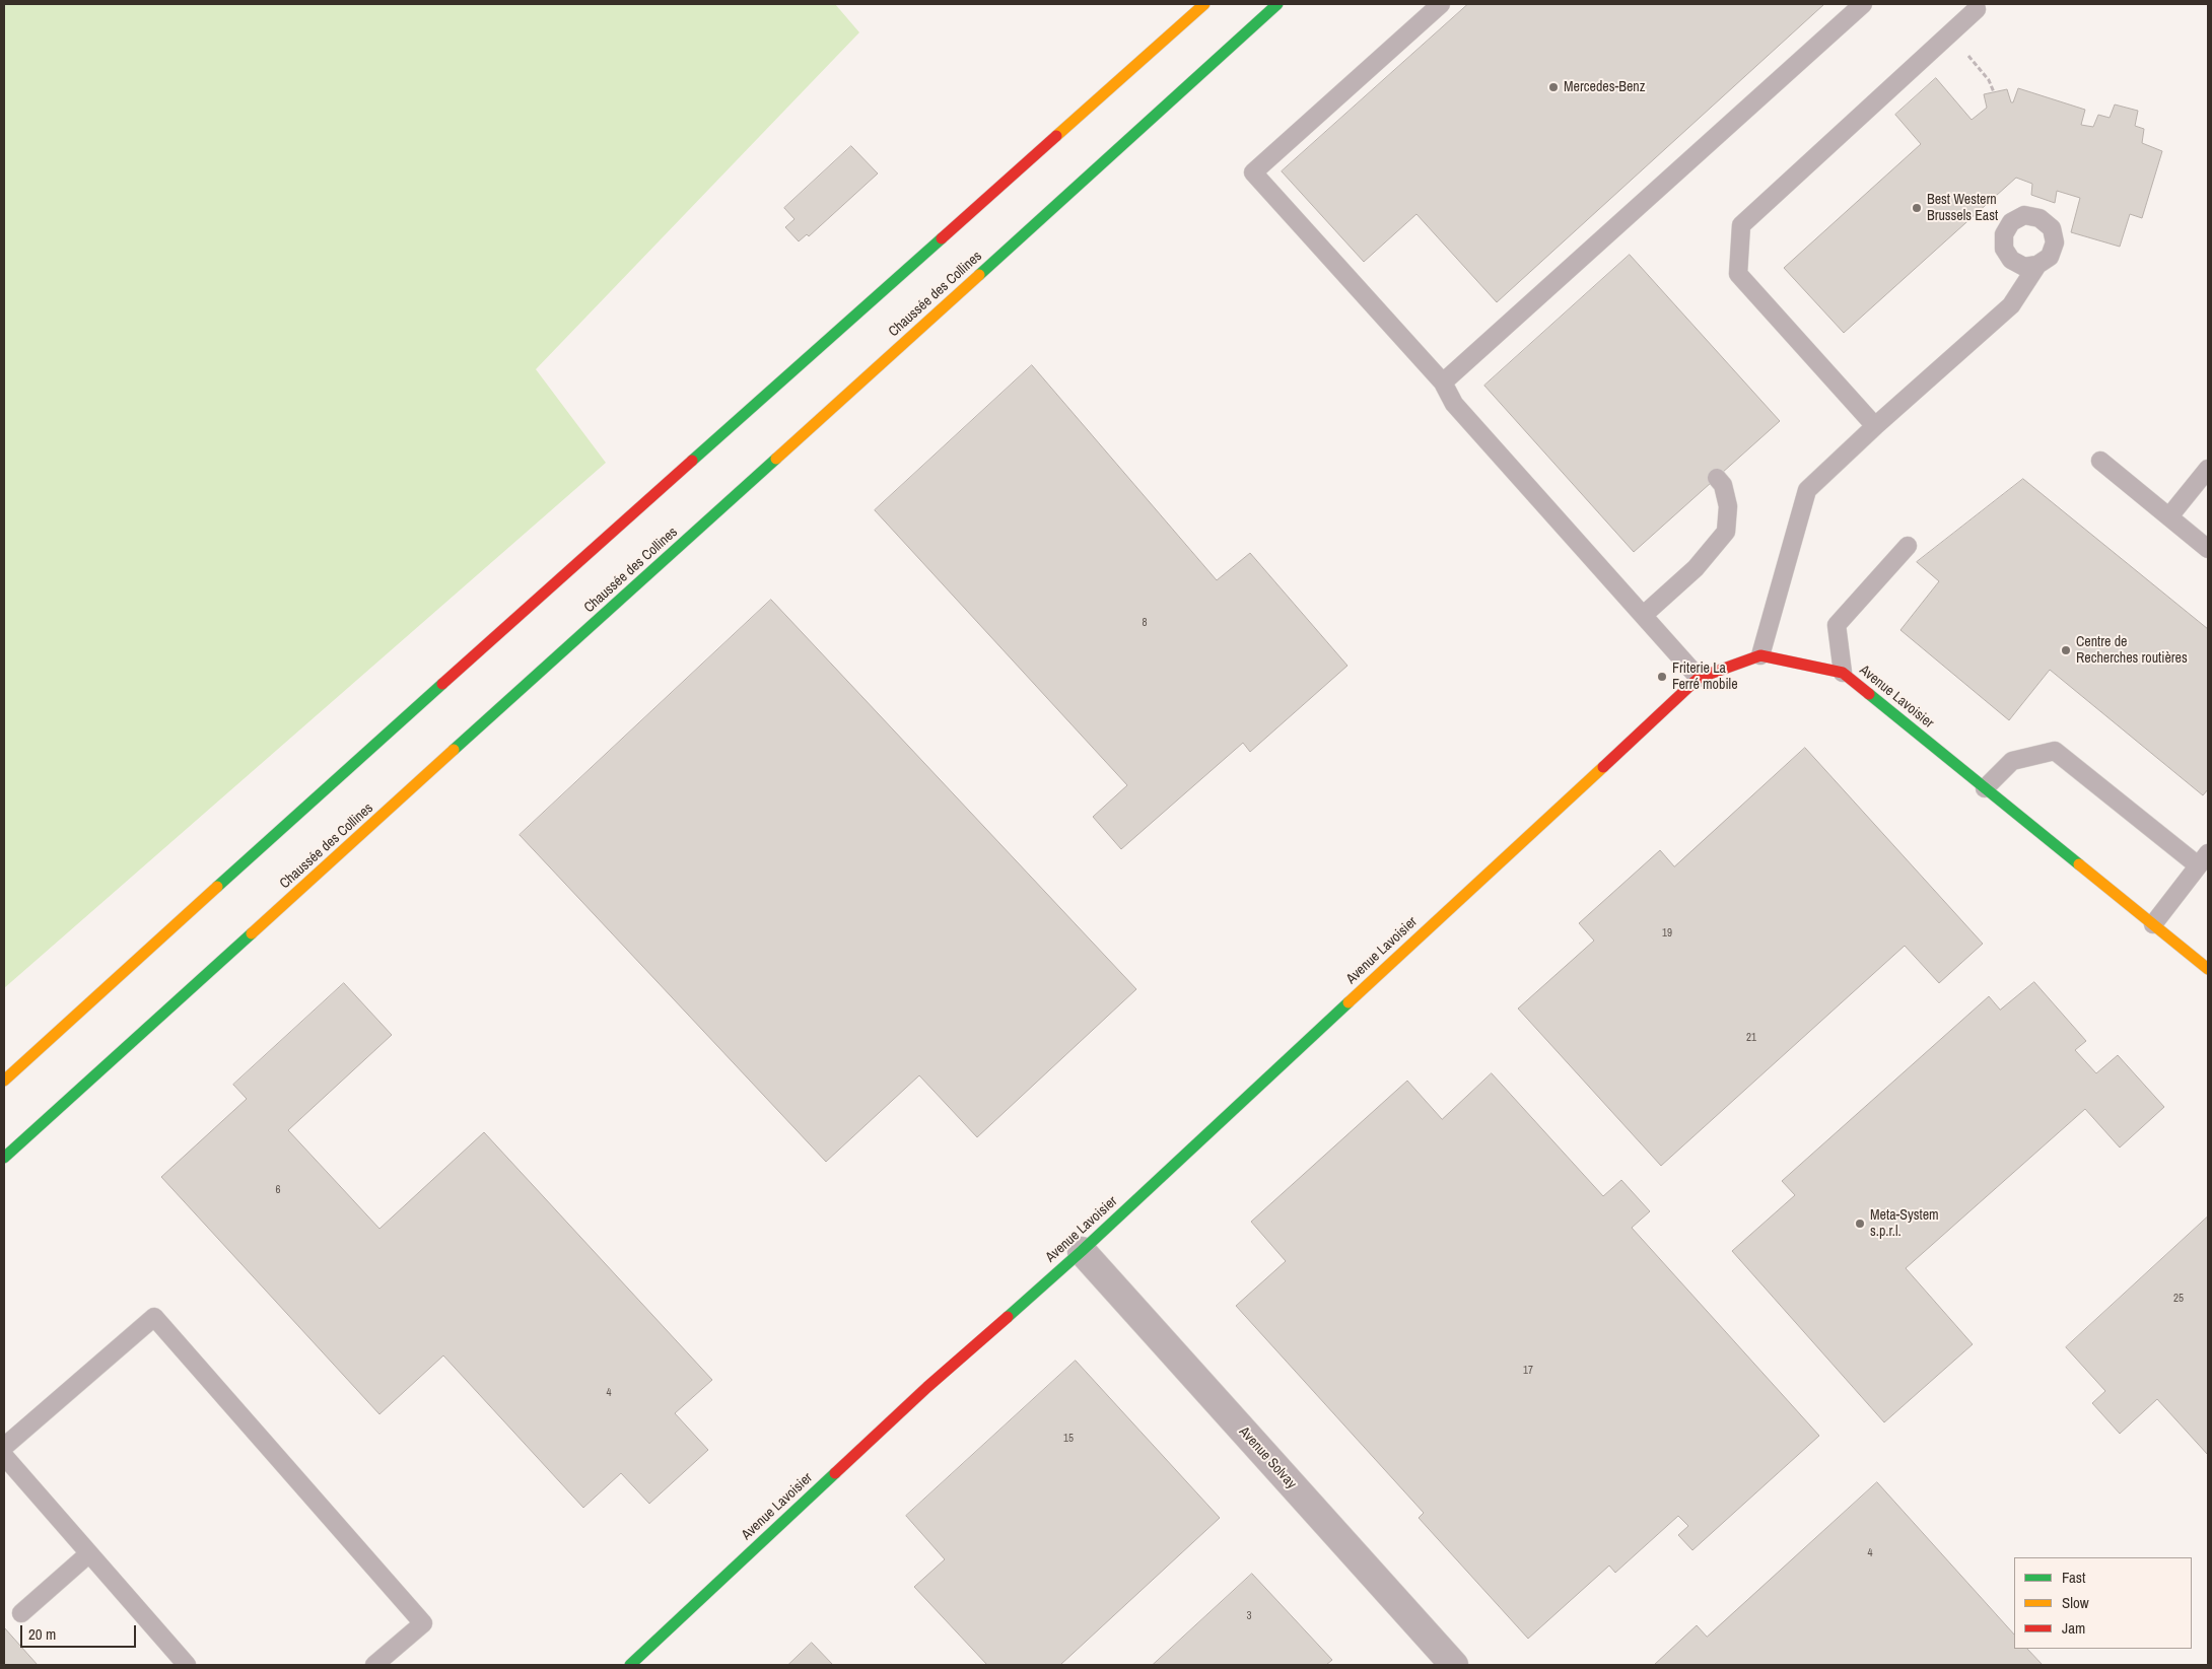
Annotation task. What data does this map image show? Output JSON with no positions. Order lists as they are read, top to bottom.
{
  "streets": {
    "main road": ["Chaussée des Collines", "Avenue Lavoisier"],
    "street": ["Avenue Solvay"]
  },
  "crossings": [
    ["Avenue Lavoisier", "Avenue Solvay"]
  ],
  "places": [
    "Mercedes-Benz",
    "Best Western Brussels East",
    "Centre de Recherches routières",
    "Friterie La Ferré mobile",
    "Meta-System s.p.r.l."
  ],
  "house_numbers": [
    "8",
    "19",
    "21",
    "6",
    "25",
    "17",
    "4",
    "15",
    "4",
    "3"
  ],
  "legend": ["Fast", "Slow", "Jam"],
  "scale_bar": "20 m"
}
